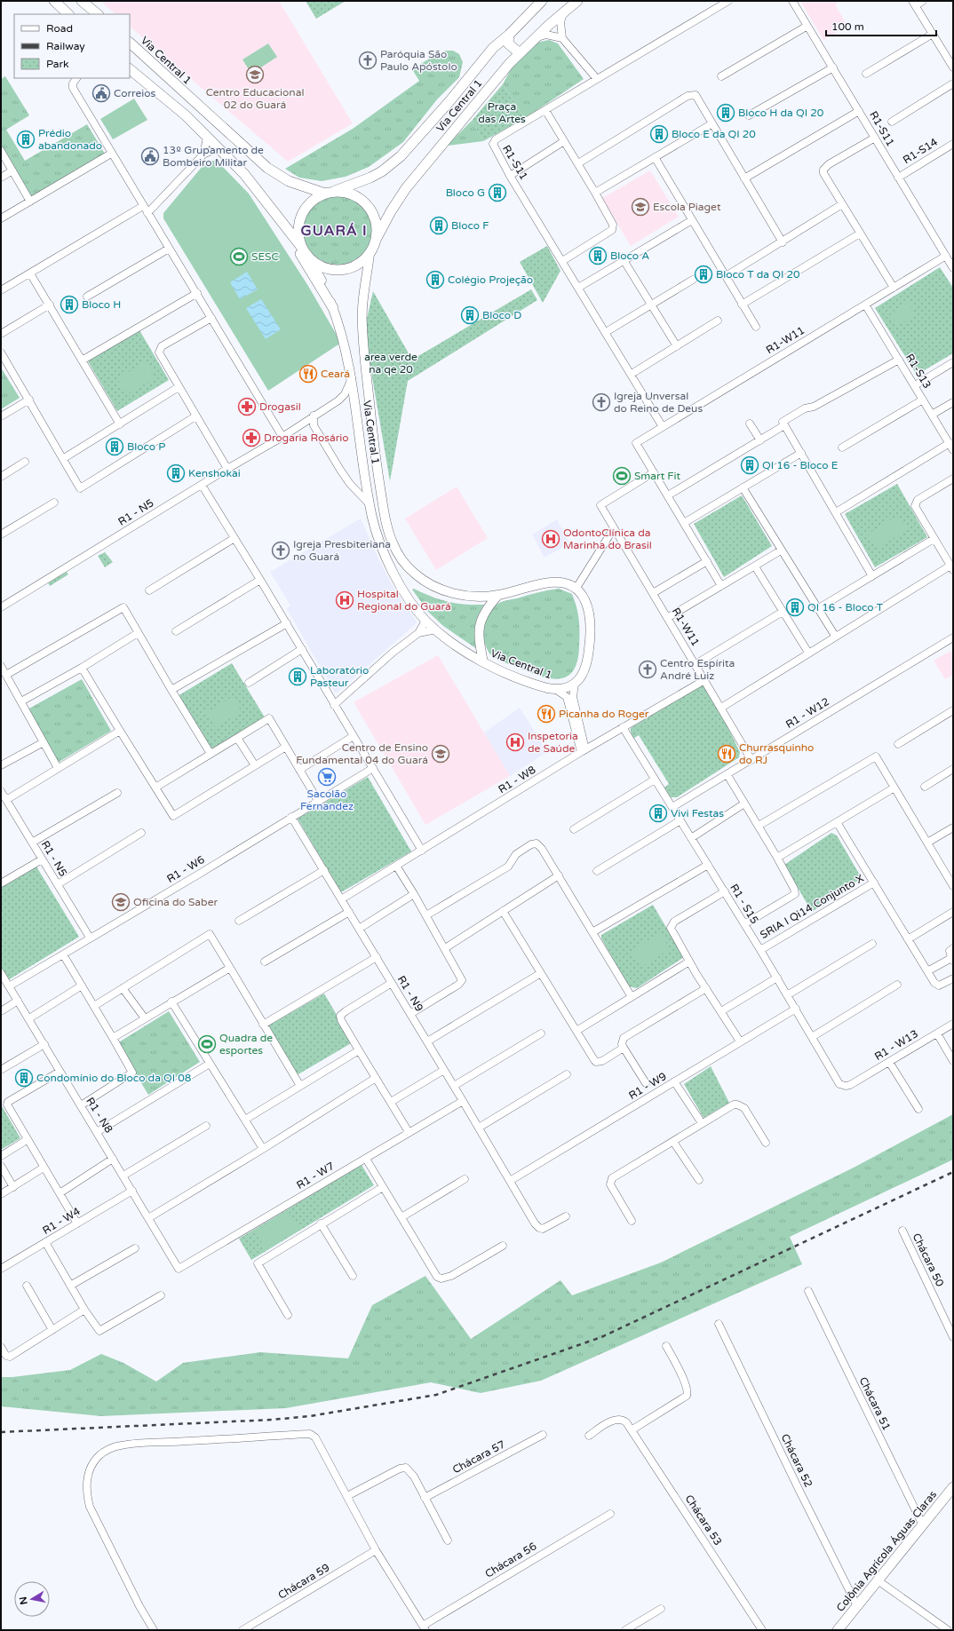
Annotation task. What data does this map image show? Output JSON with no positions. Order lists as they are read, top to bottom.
{
  "streets": {
    "main road": ["Via Central 1", "Colônia Agrícola Águas Claras"],
    "street": [
      "R1-S11",
      "R1-S14",
      "R1-W11",
      "R1-S13",
      "R1 - N5",
      "R1 - W12",
      "R1 - W8",
      "R1 - W6",
      "R1 - S15",
      "SRIA I Qi14 Conjunto X",
      "R1 - N9",
      "R1 - W13",
      "R1 - W9",
      "R1 - N8",
      "R1 - W7",
      "R1 - W4",
      "Chácara 50",
      "Chácara 51",
      "Chácara 57",
      "Chácara 52",
      "Chácara 53",
      "Chácara 56",
      "Chácara 59"
    ]
  },
  "crossings": [
    ["Via Central 1", "R1 - N5"],
    ["R1-S11", "R1-S14"],
    ["R1-S11", "R1-W11"],
    ["R1-W11", "R1-S13"],
    ["R1-W11", "R1 - W12"],
    ["R1-W11", "R1 - W8"],
    ["R1 - N5", "R1 - W6"],
    ["R1 - W12", "R1 - S15"],
    ["R1 - W8", "R1 - S15"],
    ["R1 - W8", "R1 - N9"],
    ["R1 - W6", "R1 - N9"],
    ["R1 - W6", "R1 - N8"],
    ["R1 - S15", "SRIA I Qi14 Conjunto X"],
    ["R1 - S15", "R1 - W13"],
    ["R1 - S15", "R1 - W9"],
    ["R1 - N9", "R1 - W9"],
    ["R1 - N9", "R1 - W7"],
    ["R1 - N8", "R1 - W7"],
    ["R1 - N8", "R1 - W4"],
    ["Chácara 51", "Colônia Agrícola Águas Claras"],
    ["Chácara 52", "Colônia Agrícola Águas Claras"]
  ],
  "districts": ["GUARÁ I"],
  "parks": ["Praça das Artes", "area verde na qe 20"],
  "places": {
    "church": [
      "Paróquia São Paulo Apóstolo",
      "Igreja Unversal do Reino de Deus",
      "Igreja Presbiteriana no Guará",
      "Centro Espírita André Luiz"
    ],
    "school or university": [
      "Centro Educacional 02 do Guará",
      "Escola Piaget",
      "Centro de Ensino Fundamental 04 do Guará",
      "Oficina do Saber"
    ],
    "public building": ["Correios", "13º Grupamento de Bombeiro Militar"],
    "building": [
      "Bloco H da QI 20",
      "Bloco E da QI 20",
      "Prédio abandonado",
      "Bloco G",
      "Bloco F",
      "Bloco A",
      "Bloco T da QI 20",
      "Colégio Projeção",
      "Bloco H",
      "Bloco D",
      "Bloco P",
      "QI 16 - Bloco E",
      "Kenshokai",
      "QI 16 - Bloco T",
      "Laboratório Pasteur",
      "Vivi Festas",
      "Condomínio do Bloco da QI 08"
    ],
    "sports": ["SESC", "Smart Fit", "Quadra de esportes"],
    "restaurant": ["Ceará", "Picanha do Roger", "Churrasquinho do RJ"],
    "pharmacy": ["Drogasil", "Drogaria Rosário"],
    "hospital": ["OdontoClínica da Marinha do Brasil", "Hospital Regional do Guará", "Inspetoria de Saúde"],
    "supermarket": ["Sacolão Fernandez"]
  },
  "legend": ["Road", "Railway", "Park"],
  "scale_bar": "100 m",
  "north": "left"
}
